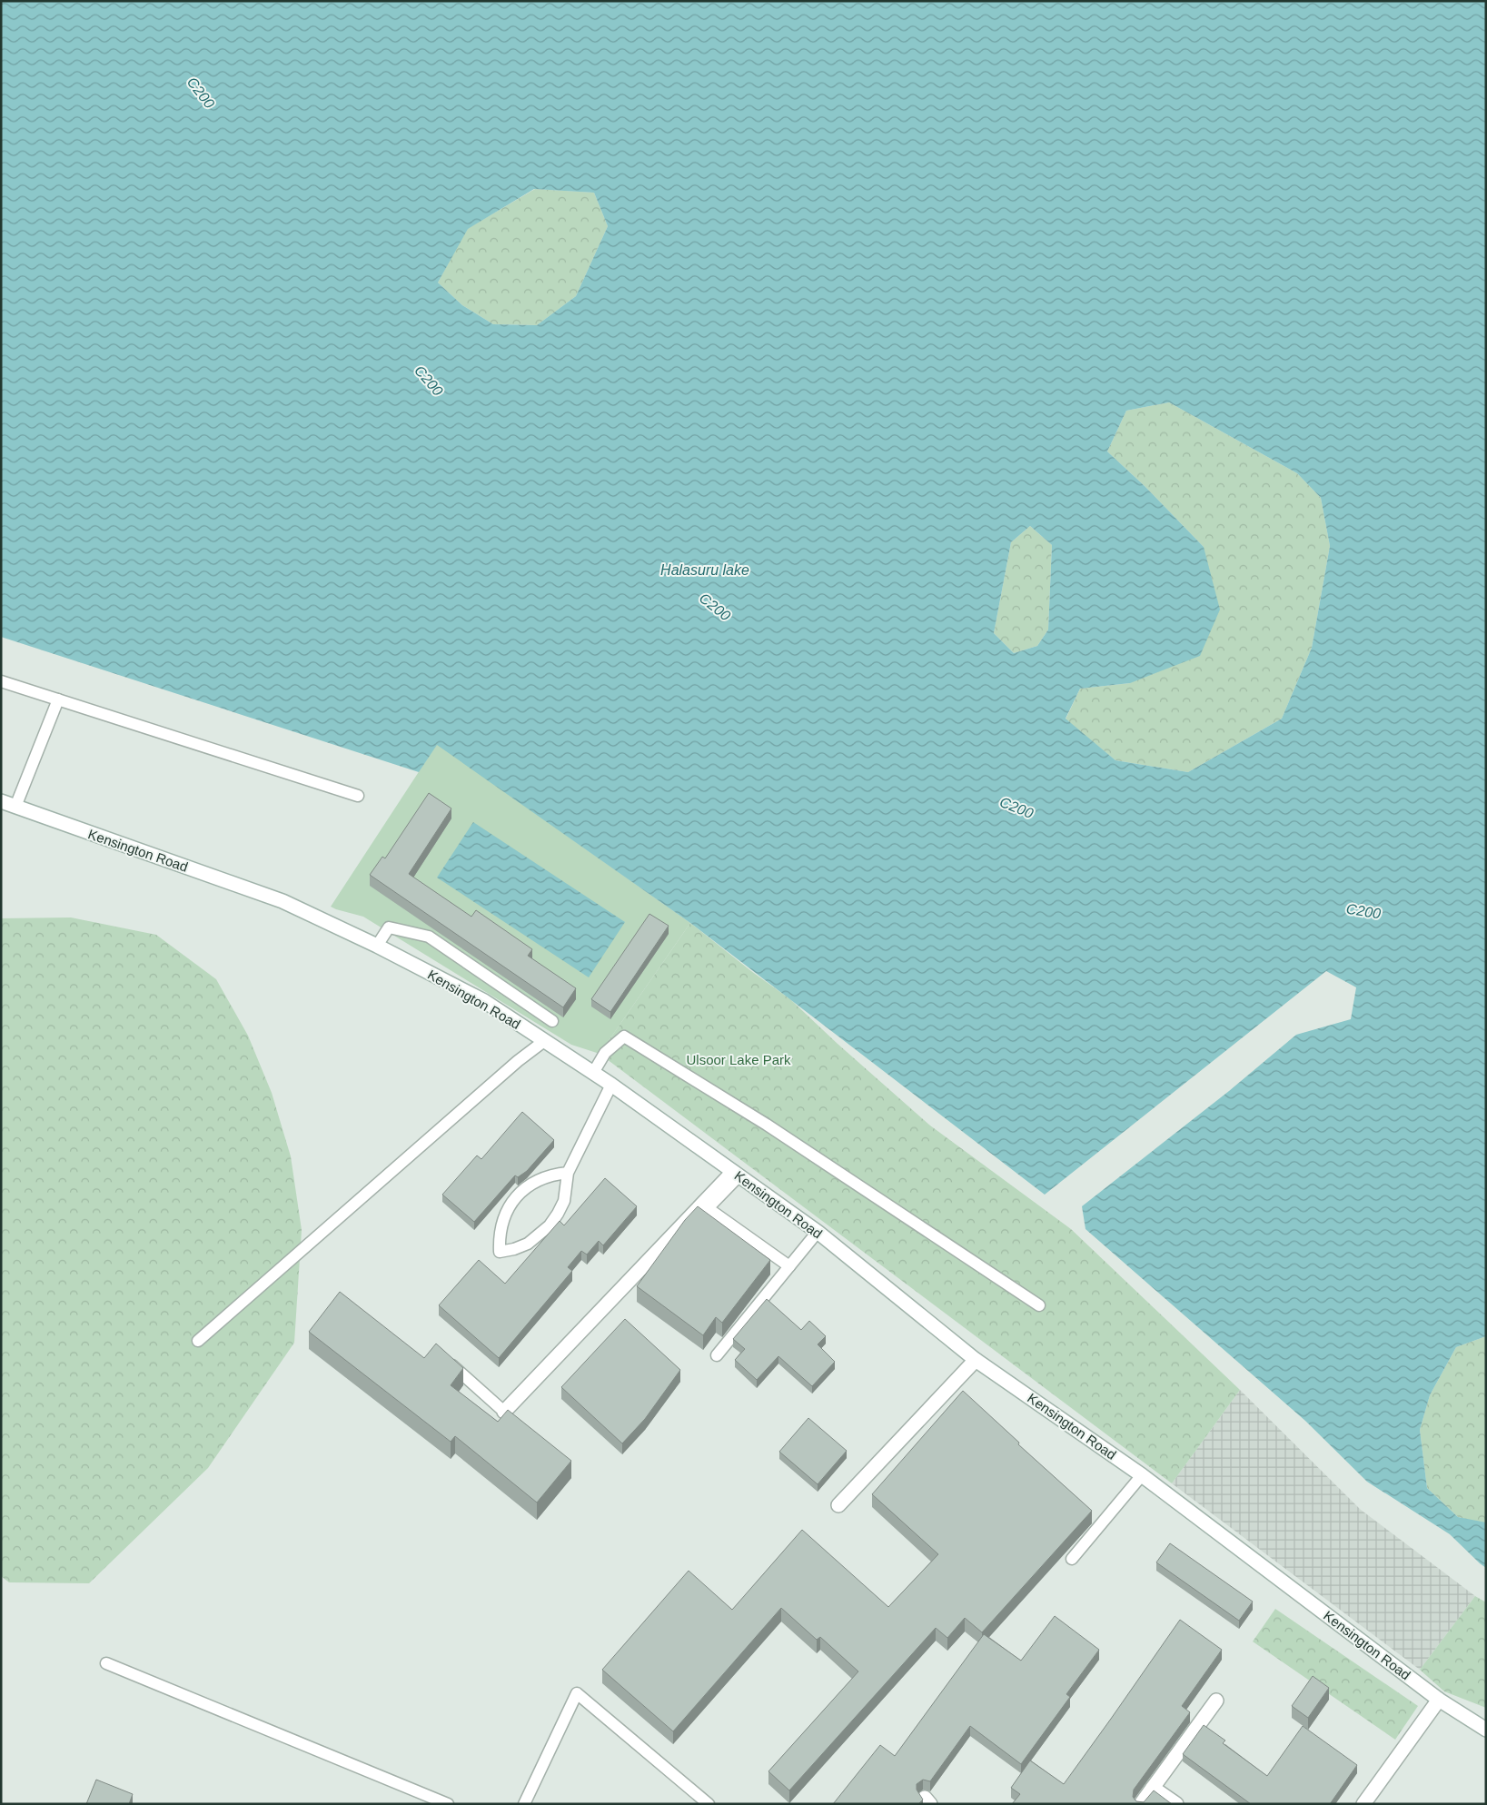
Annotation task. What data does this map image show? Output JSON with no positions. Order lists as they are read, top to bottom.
{
  "streets": {
    "main road": ["Kensington Road"]
  },
  "water": ["C200", "Halasuru lake"],
  "parks": ["Ulsoor Lake Park"]
}
